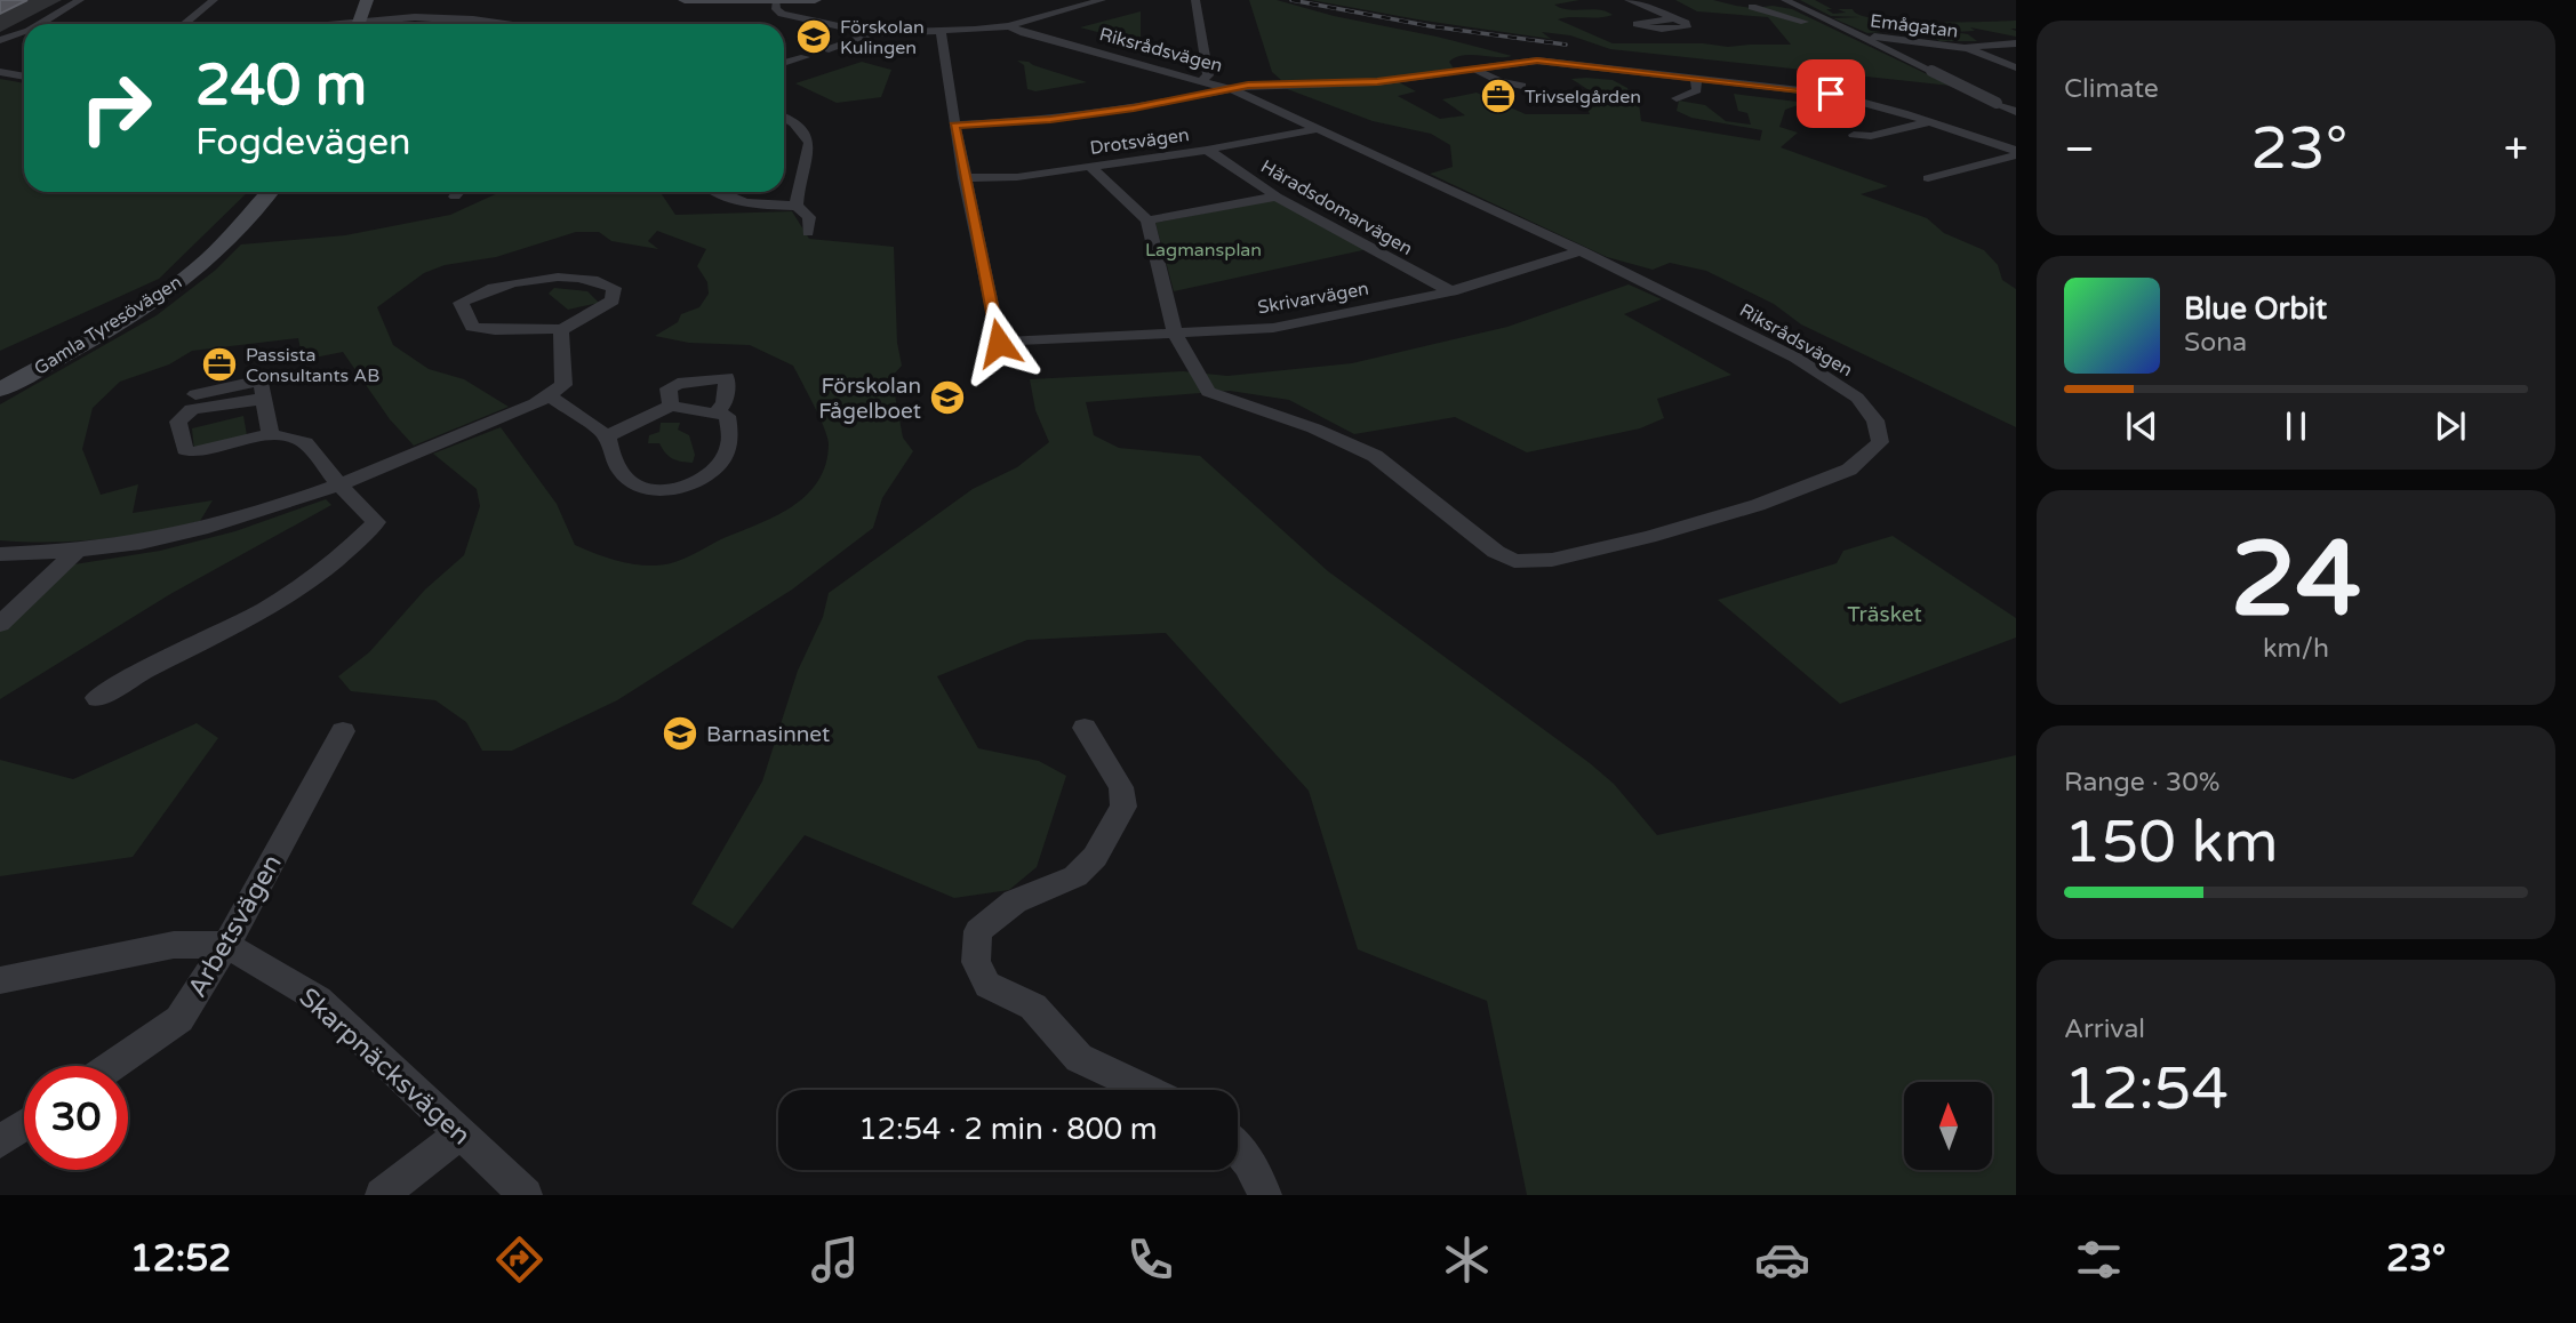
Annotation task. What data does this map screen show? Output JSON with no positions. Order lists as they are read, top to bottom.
{
  "streets": {
    "street": [
      "Emågatan",
      "Riksrådsvägen",
      "Drotsvägen",
      "Häradsdomarvägen",
      "Skrivarvägen",
      "Gamla Tyresövägen",
      "Arbetsvägen",
      "Skarpnäcksvägen"
    ]
  },
  "crossings": [
    ["Riksrådsvägen", "Drotsvägen"],
    ["Riksrådsvägen", "Skrivarvägen"],
    ["Drotsvägen", "Häradsdomarvägen"],
    ["Drotsvägen", "Skrivarvägen"],
    ["Häradsdomarvägen", "Skrivarvägen"],
    ["Arbetsvägen", "Skarpnäcksvägen"]
  ],
  "parks": ["Lagmansplan", "Träsket"],
  "places": {
    "school or university": ["Förskolan Kulingen", "Förskolan Fågelboet", "Barnasinnet"],
    "office": ["Trivselgården", "Passista Consultants AB"]
  },
  "north": "top",
  "page": {
    "tile": [
      "Climate",
      ["24", "km/h"],
      ["Range · 30%", "150 km"],
      ["Arrival", "12:54"]
    ],
    "turn": ["240 m", "Fogdevägen"],
    "heat": ["−", "23°", "+"],
    "song": ["Blue Orbit", "Sona"],
    "limit": "30",
    "trip": "12:54 · 2 min · 800 m",
    "tabs": ["12:52", "23°"]
  }
}
